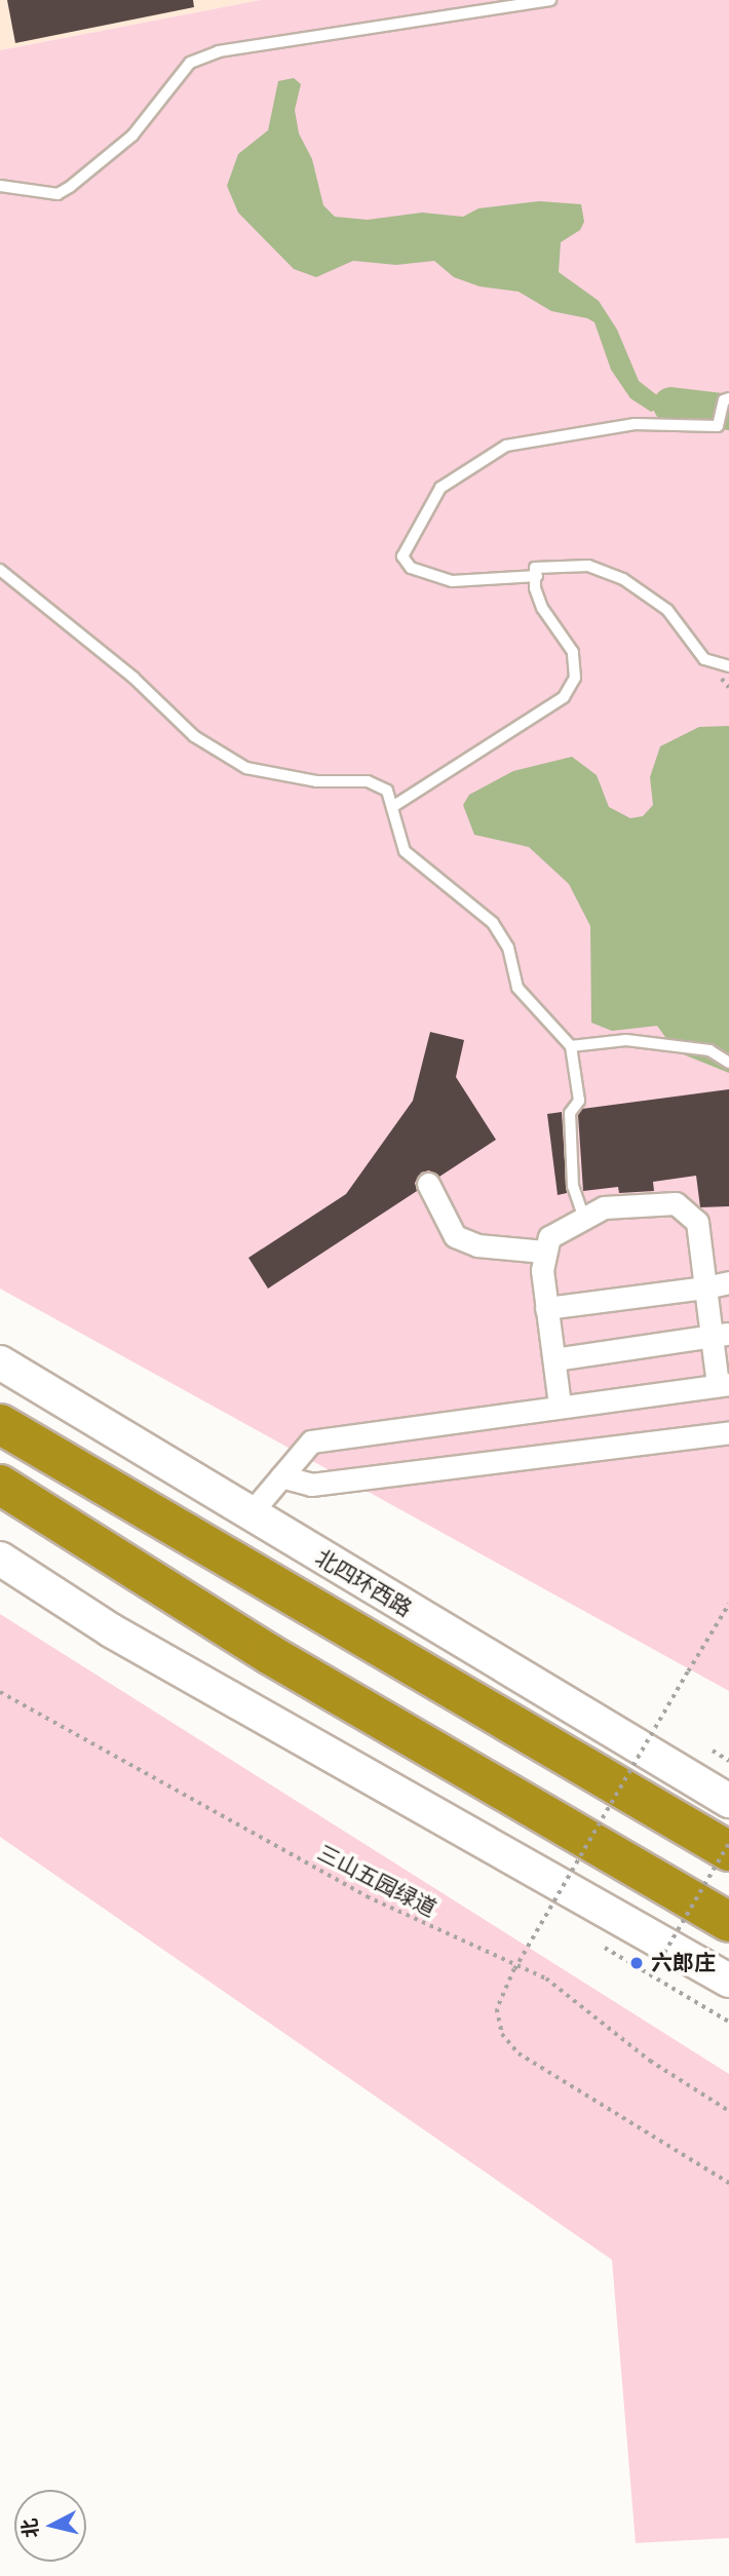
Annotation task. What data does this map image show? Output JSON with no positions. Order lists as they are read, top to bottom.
{
  "streets": {
    "street": ["北四环西路"],
    "path": ["三山五园绿道"]
  },
  "places": ["六郎庄"],
  "north": "left"
}
